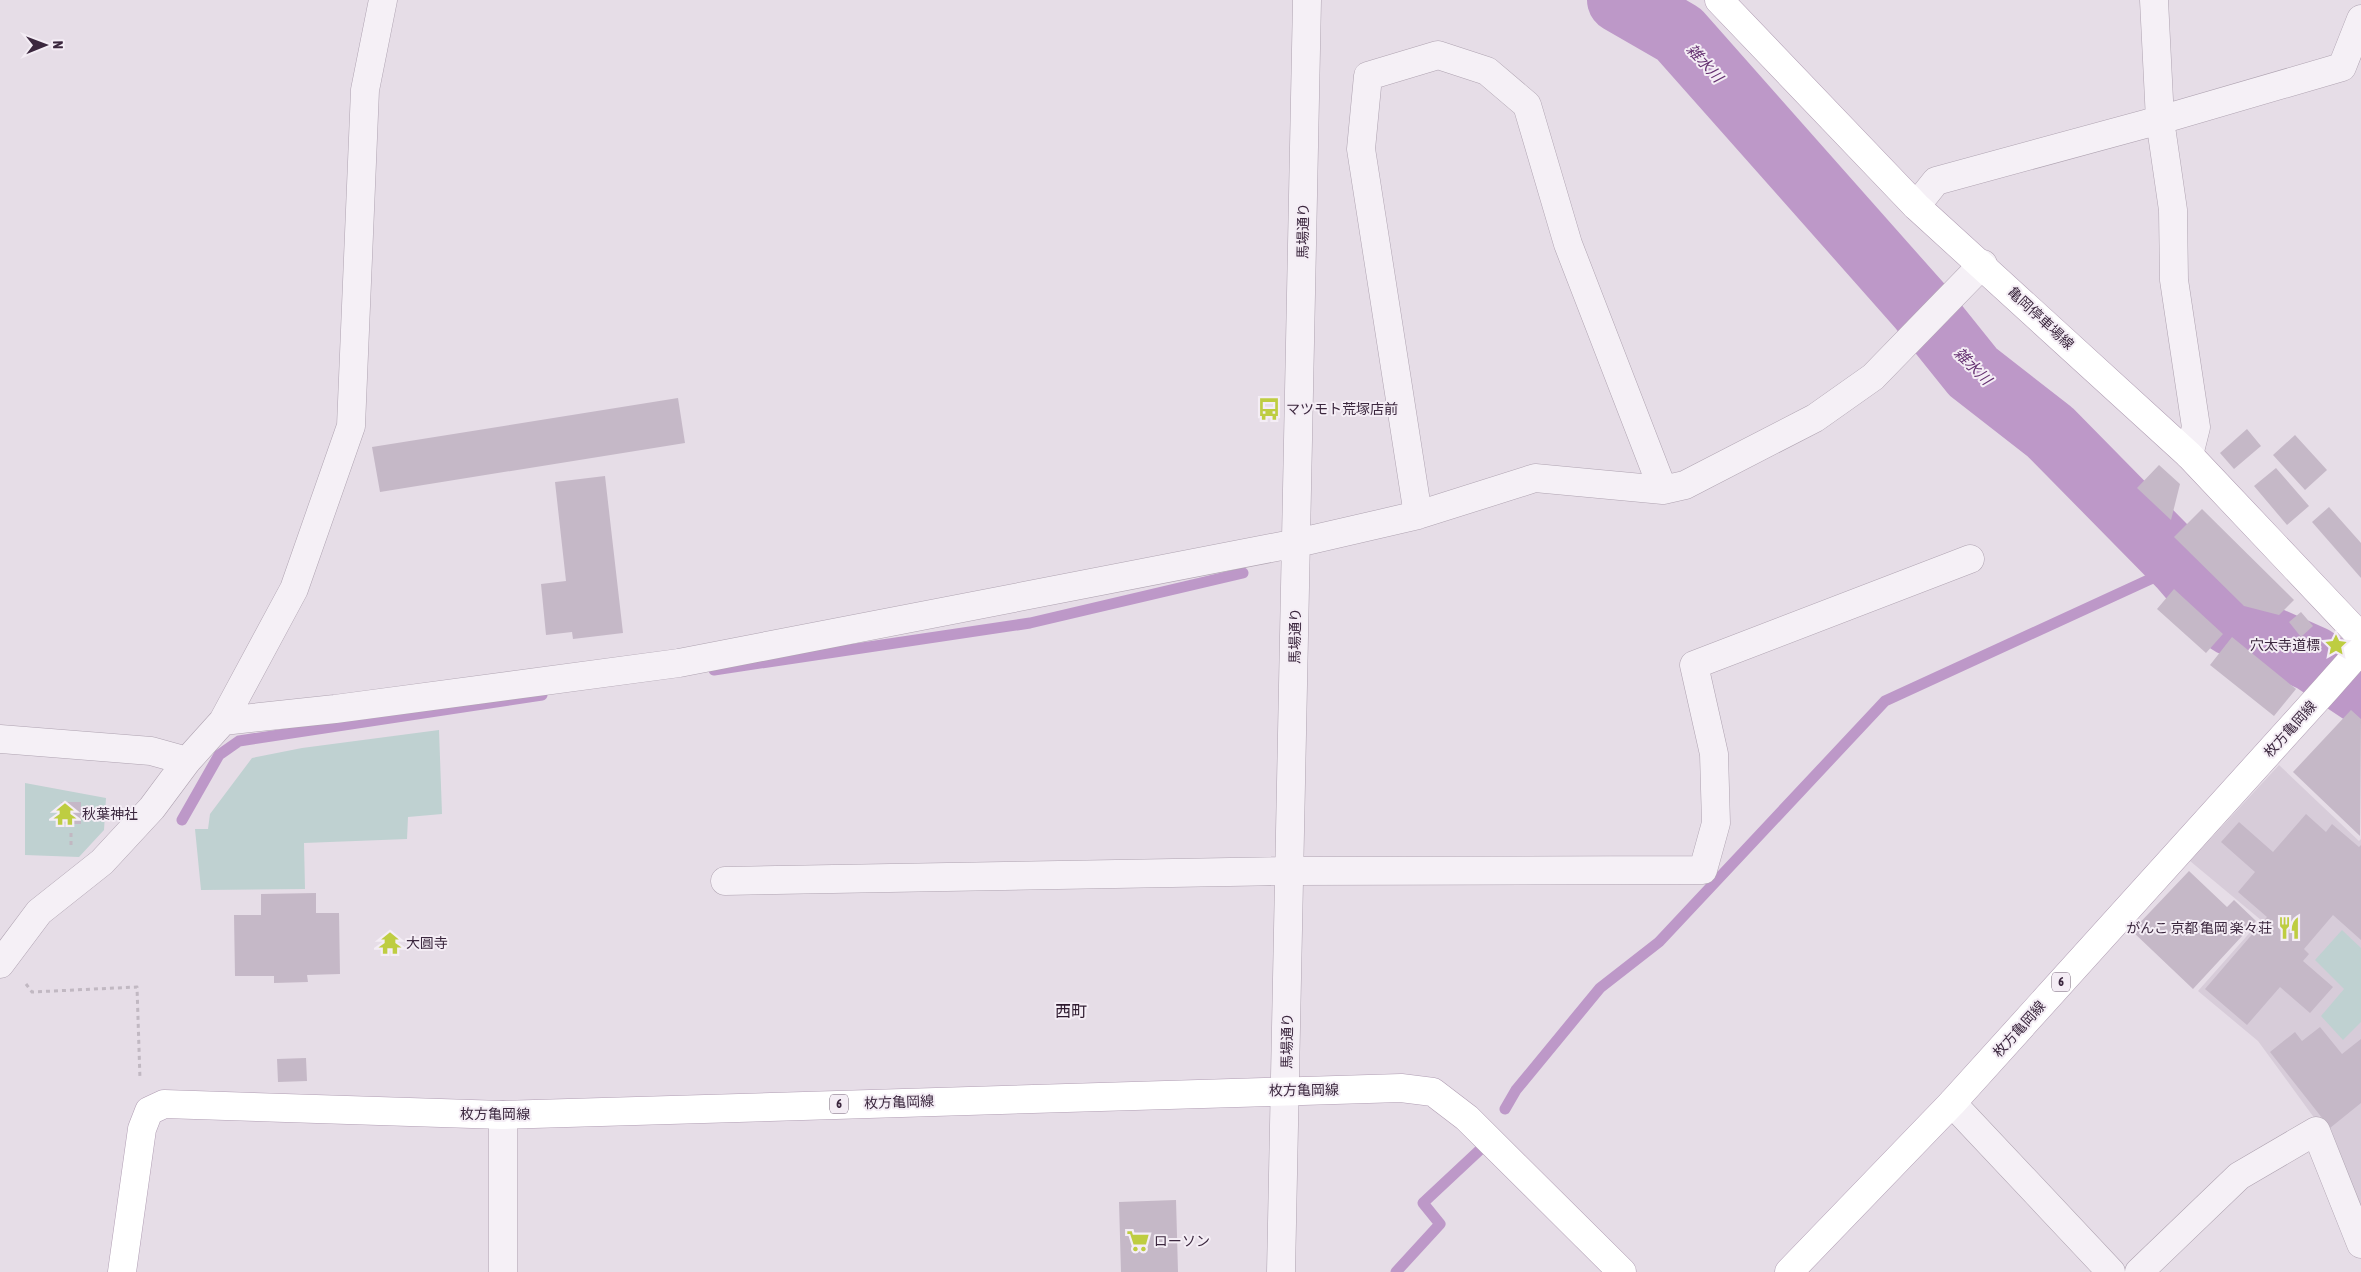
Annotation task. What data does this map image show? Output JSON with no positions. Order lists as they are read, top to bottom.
{
  "streets": {
    "main road": ["亀岡停車場線", "枚方亀岡線", "6"],
    "street": ["馬場通り"]
  },
  "crossings": [
    ["馬場通り", "枚方亀岡線"]
  ],
  "districts": ["西町"],
  "water": ["雑水川"],
  "places": {
    "bus stop": ["マツモト荒塚店前"],
    "place": ["穴太寺道標"],
    "temple": ["秋葉神社", "大圓寺"],
    "restaurant": ["がんこ 京都 亀岡 楽々荘"],
    "supermarket": ["ローソン"]
  },
  "north": "right"
}
